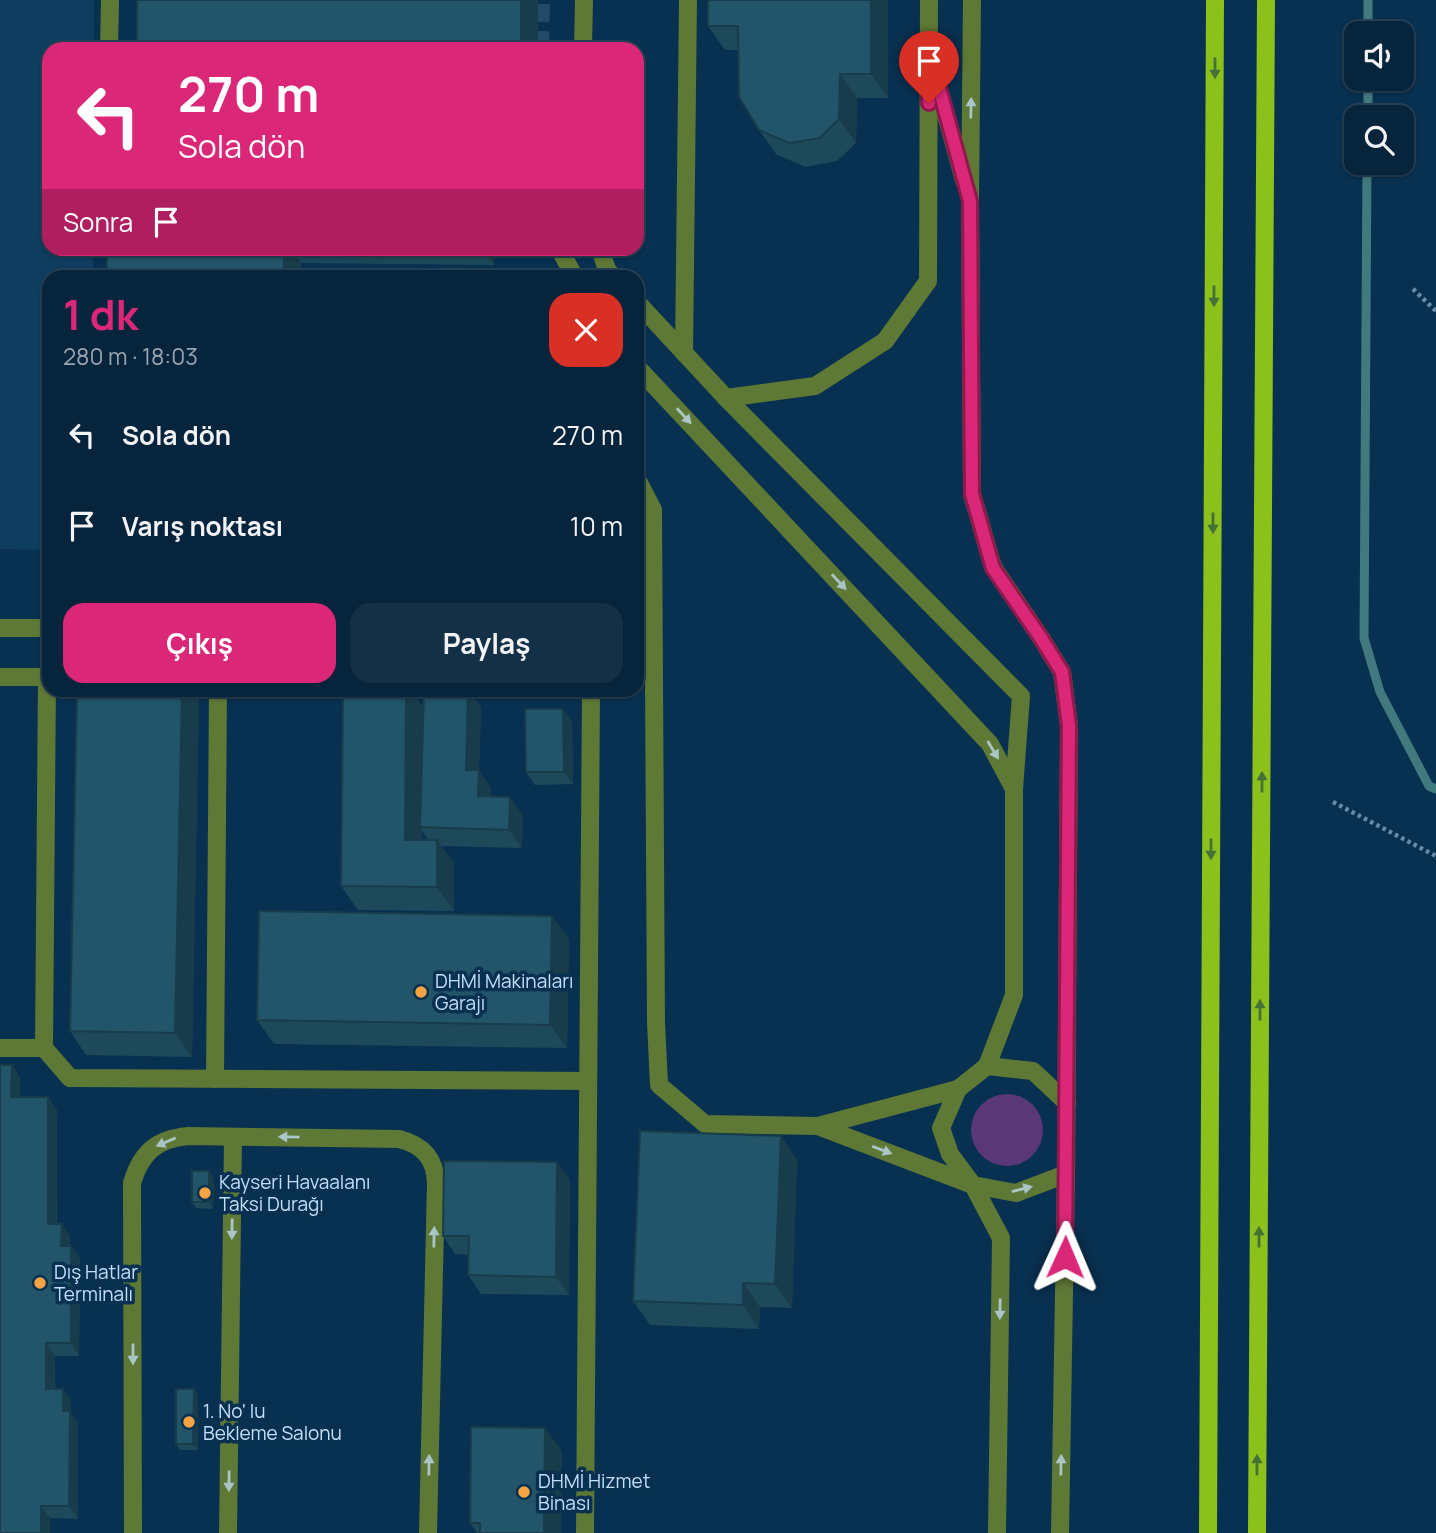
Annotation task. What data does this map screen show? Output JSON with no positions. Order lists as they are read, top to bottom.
{
  "places": [
    "DHMİ Makinaları Garajı",
    "Kayseri Havaalanı Taksi Durağı",
    "Dış Hatlar Terminalı",
    "1. No' lu Bekleme Salonu",
    "DHMİ Hizmet Binası"
  ],
  "page": {
    "turn": ["270 m", "Sola dön"],
    "then": "Sonra",
    "heading": ["1 dk", "280 m · 18:03"],
    "list": [
      {
        "name": "Sola dön",
        "value": "270 m"
      },
      {
        "name": "Varış noktası",
        "value": "10 m"
      }
    ],
    "buttons": ["Çıkış", "Paylaş"]
  }
}
